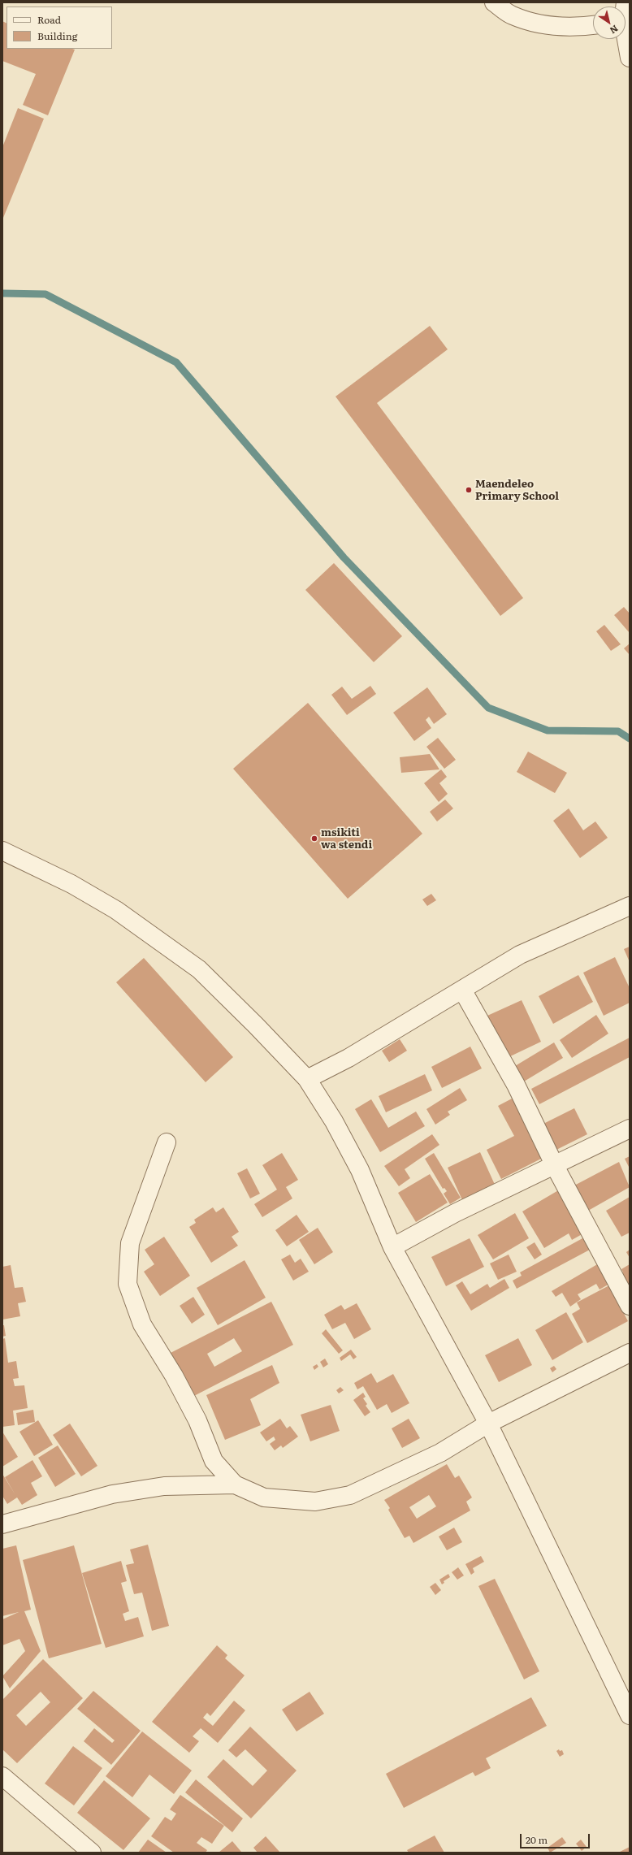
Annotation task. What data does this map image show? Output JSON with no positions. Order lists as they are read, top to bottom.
{
  "places": ["Maendeleo Primary School", "msikiti wa stendi"],
  "legend": ["Road", "Building"],
  "scale_bar": "20 m",
  "north": "bottom right"
}
